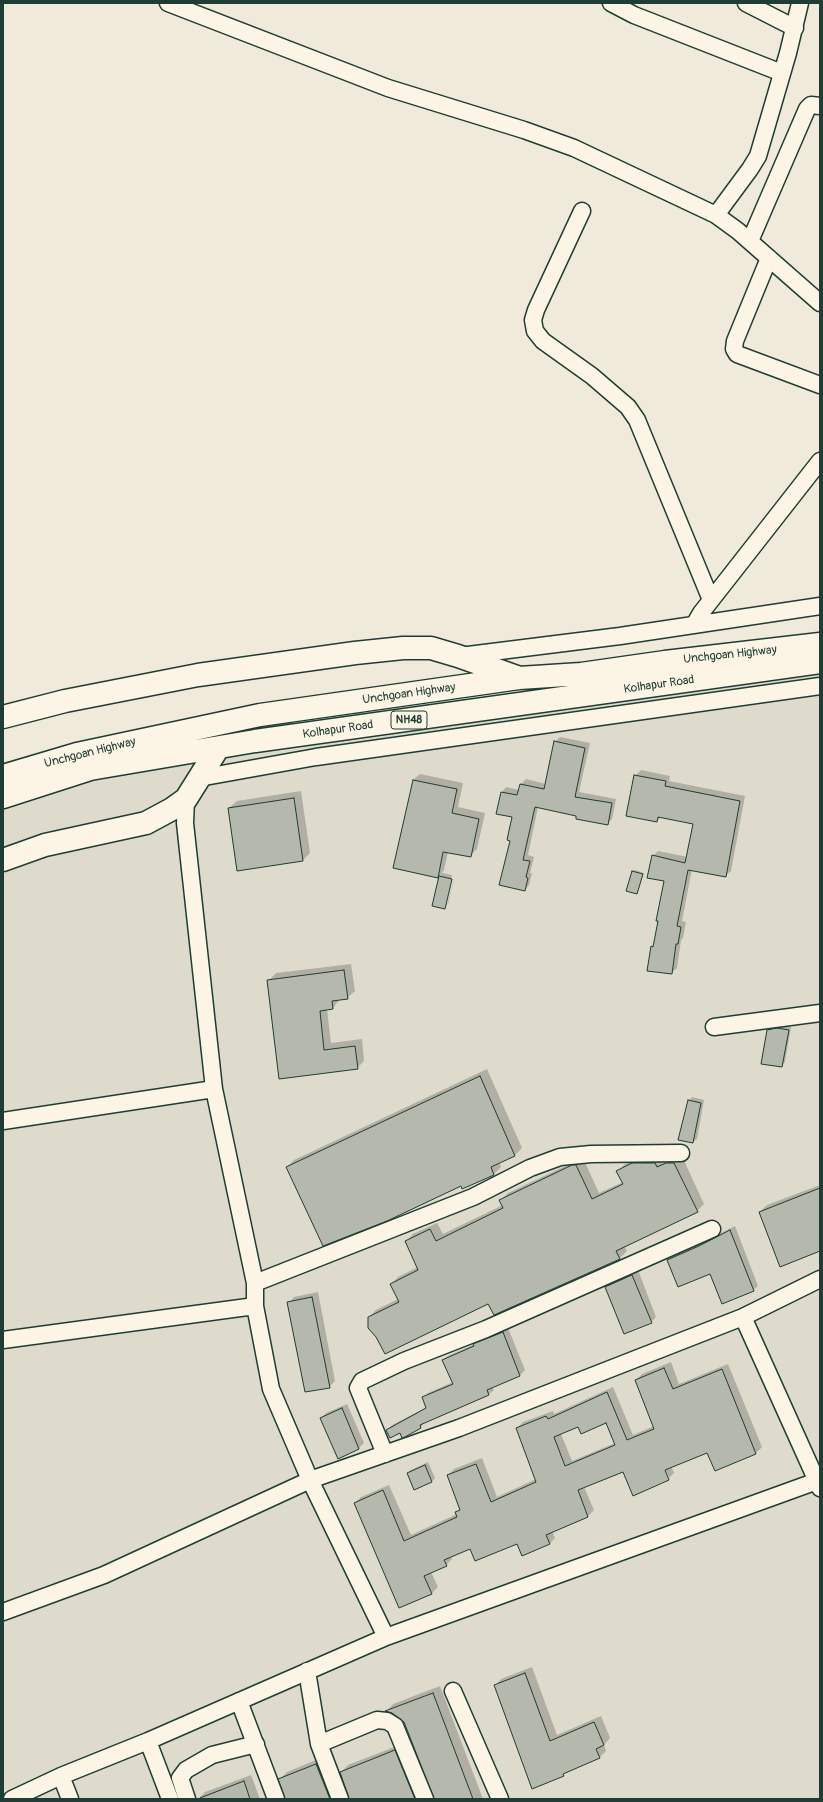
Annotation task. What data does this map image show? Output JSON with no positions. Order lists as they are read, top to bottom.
{
  "streets": {
    "highway": ["Unchgoan Highway", "Kolhapur Road", "NH48"]
  }
}
